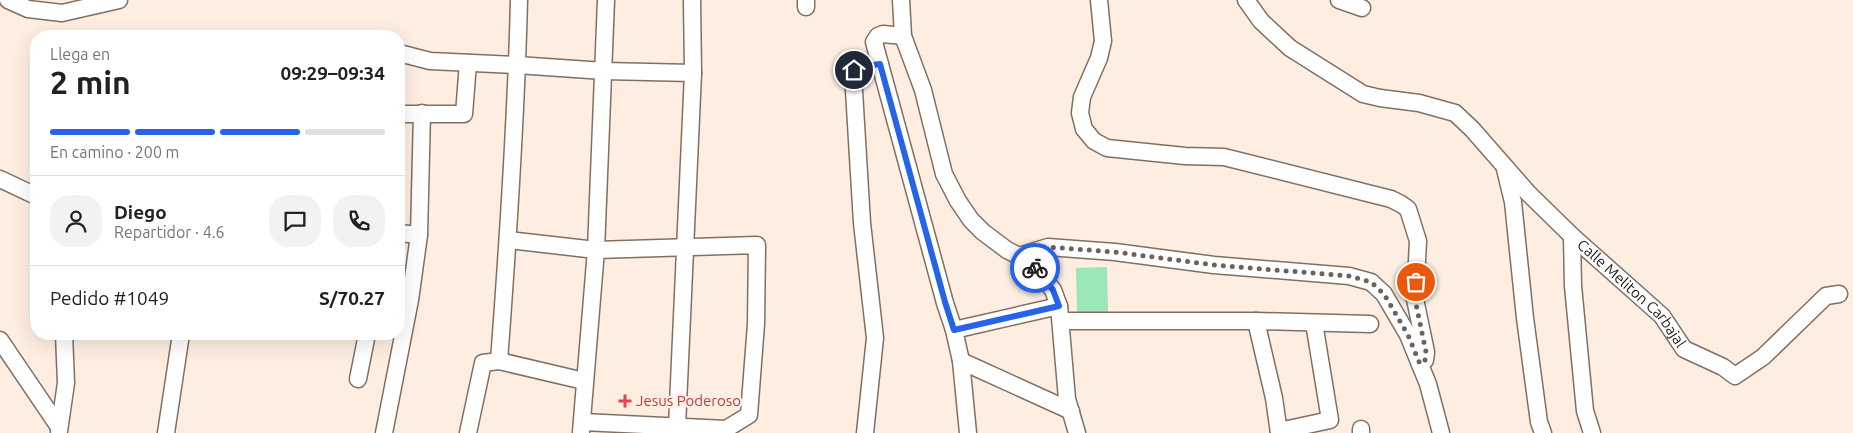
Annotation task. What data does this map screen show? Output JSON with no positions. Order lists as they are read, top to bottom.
{
  "streets": {
    "street": ["Calle Meliton Carbajal"]
  },
  "places": {
    "health": ["Jesus Poderoso"]
  },
  "page": {
    "heading": ["2 min", "Llega en", "09:29–09:34"],
    "panel": [
      "Diego",
      "Repartidor · 4.6",
      "Pedido #1049",
      "S/70.27"
    ],
    "bar": "En camino · 200 m"
  }
}
